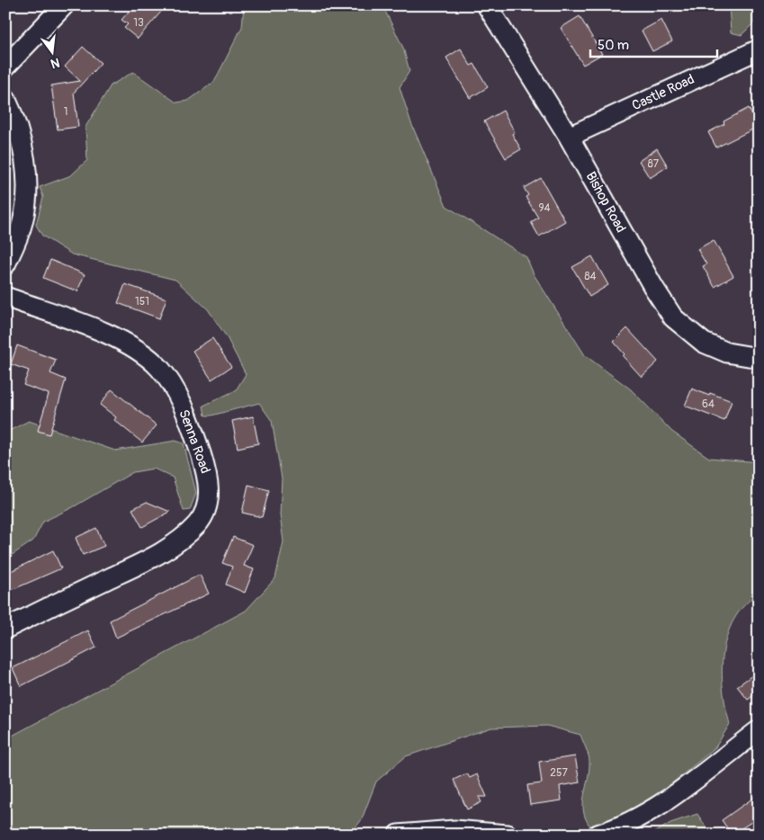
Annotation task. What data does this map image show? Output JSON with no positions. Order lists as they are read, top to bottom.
{
  "streets": {
    "street": ["Castle Road", "Bishop Road", "Senna Road"]
  },
  "crossings": [
    ["Castle Road", "Bishop Road"]
  ],
  "house_numbers": [
    "13",
    "1",
    "87",
    "94",
    "84",
    "151",
    "64",
    "257"
  ],
  "scale_bar": "50 m",
  "north": "bottom"
}
